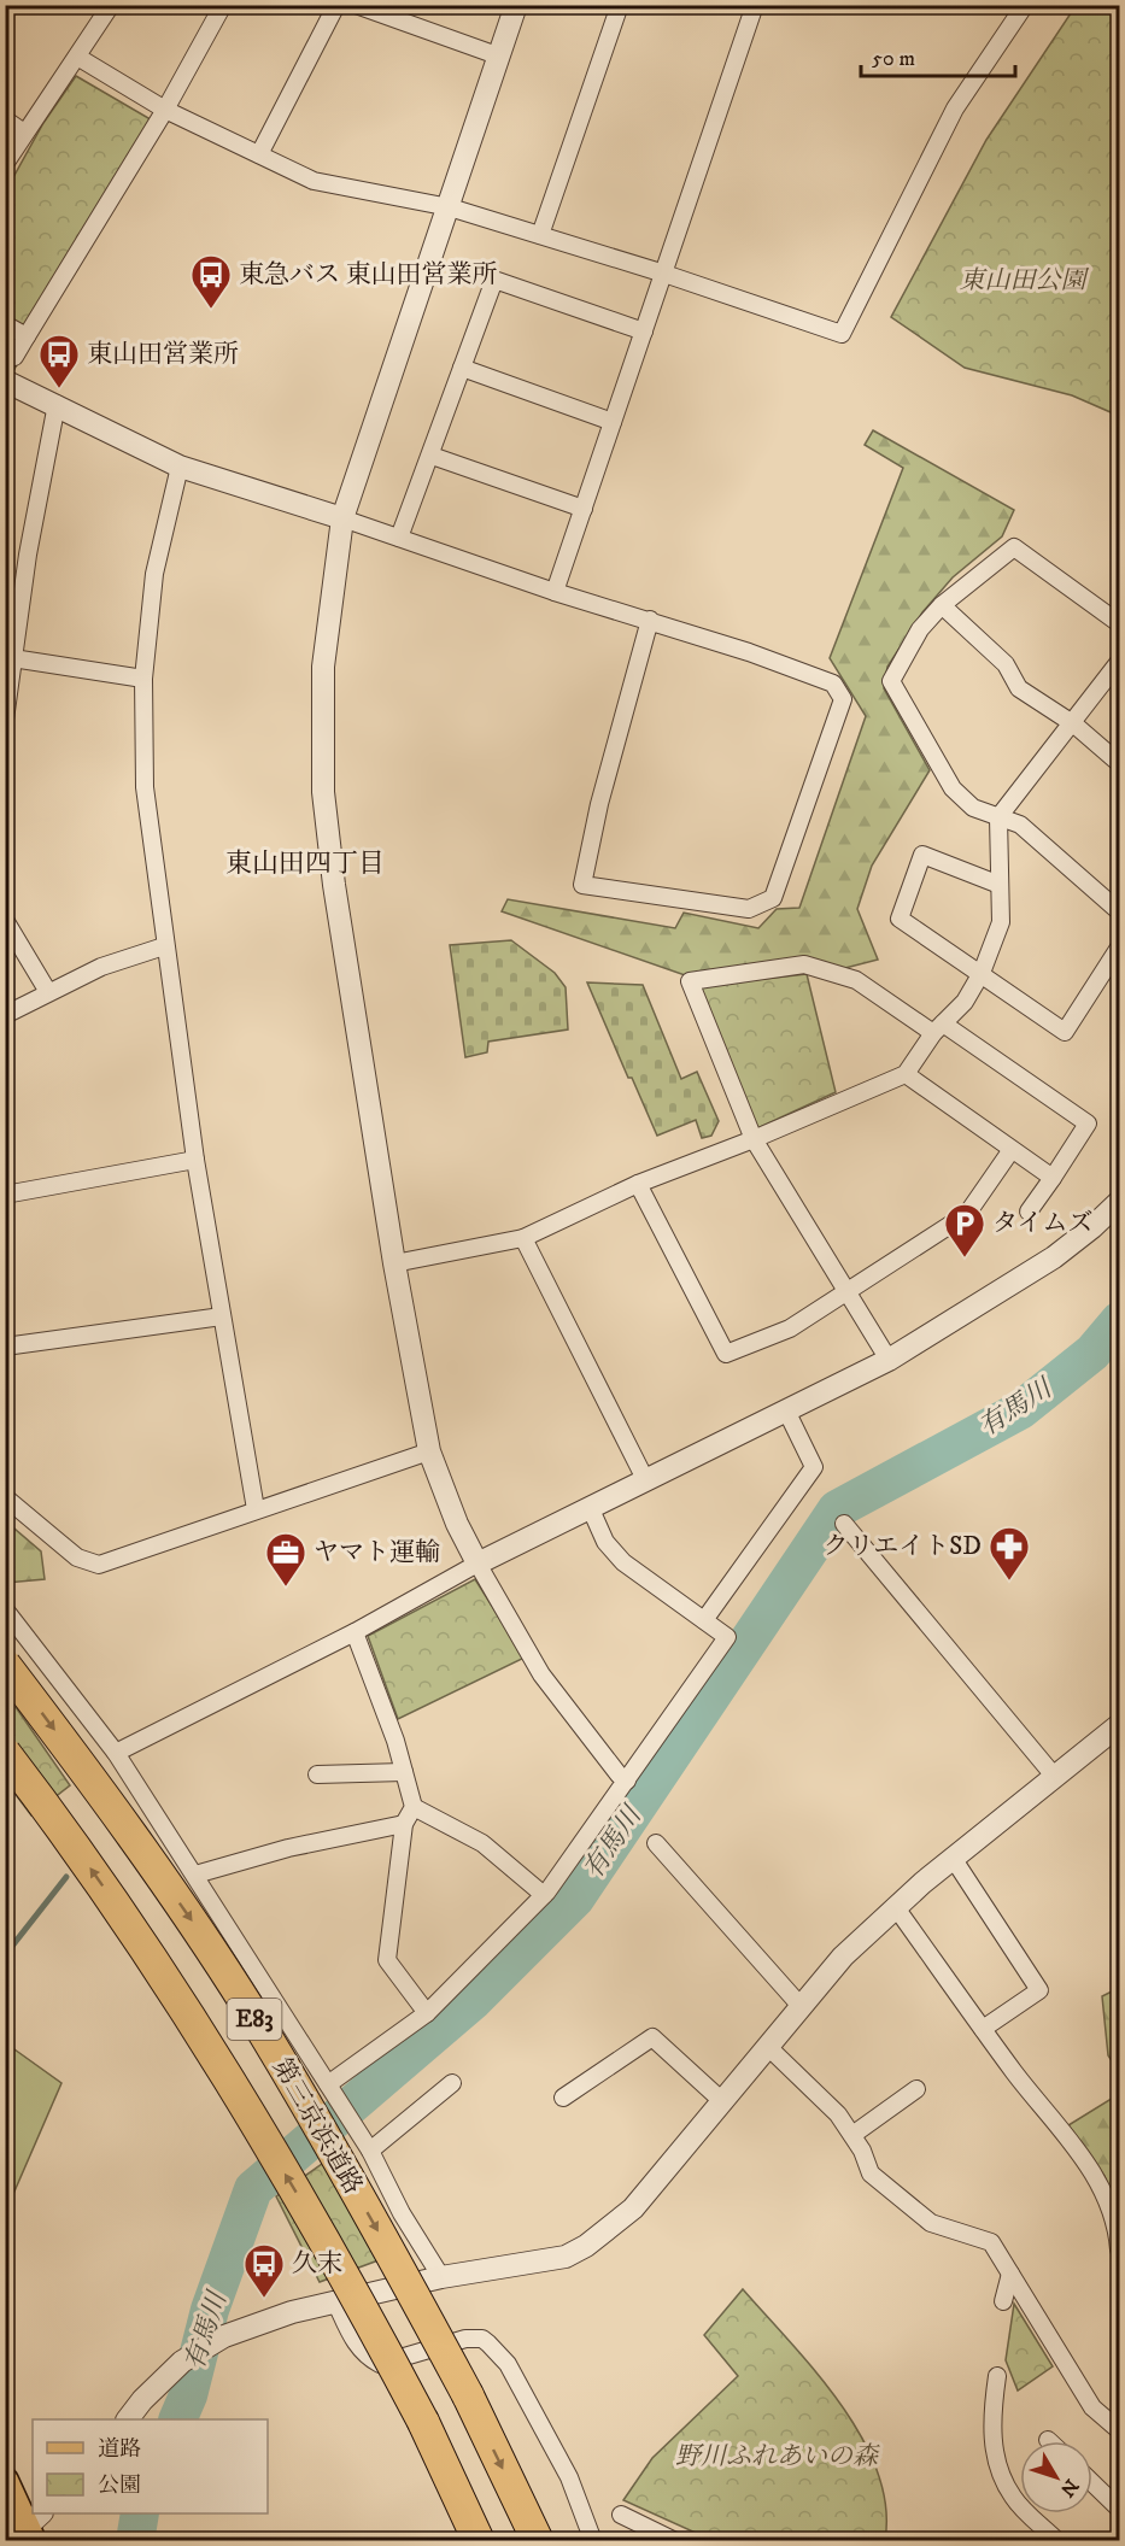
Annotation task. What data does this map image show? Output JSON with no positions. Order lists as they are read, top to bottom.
{
  "streets": {
    "highway": ["E83", "第三京浜道路"]
  },
  "districts": ["東山田四丁目"],
  "water": ["有馬川"],
  "parks": ["東山田公園", "野川ふれあいの森"],
  "places": {
    "bus stop": ["東急バス 東山田営業所", "東山田営業所", "久末"],
    "parking": ["タイムズ"],
    "pharmacy": ["クリエイトSD"],
    "office": ["ヤマト運輸"]
  },
  "legend": ["道路", "公園"],
  "scale_bar": "50 m",
  "north": "bottom right"
}
